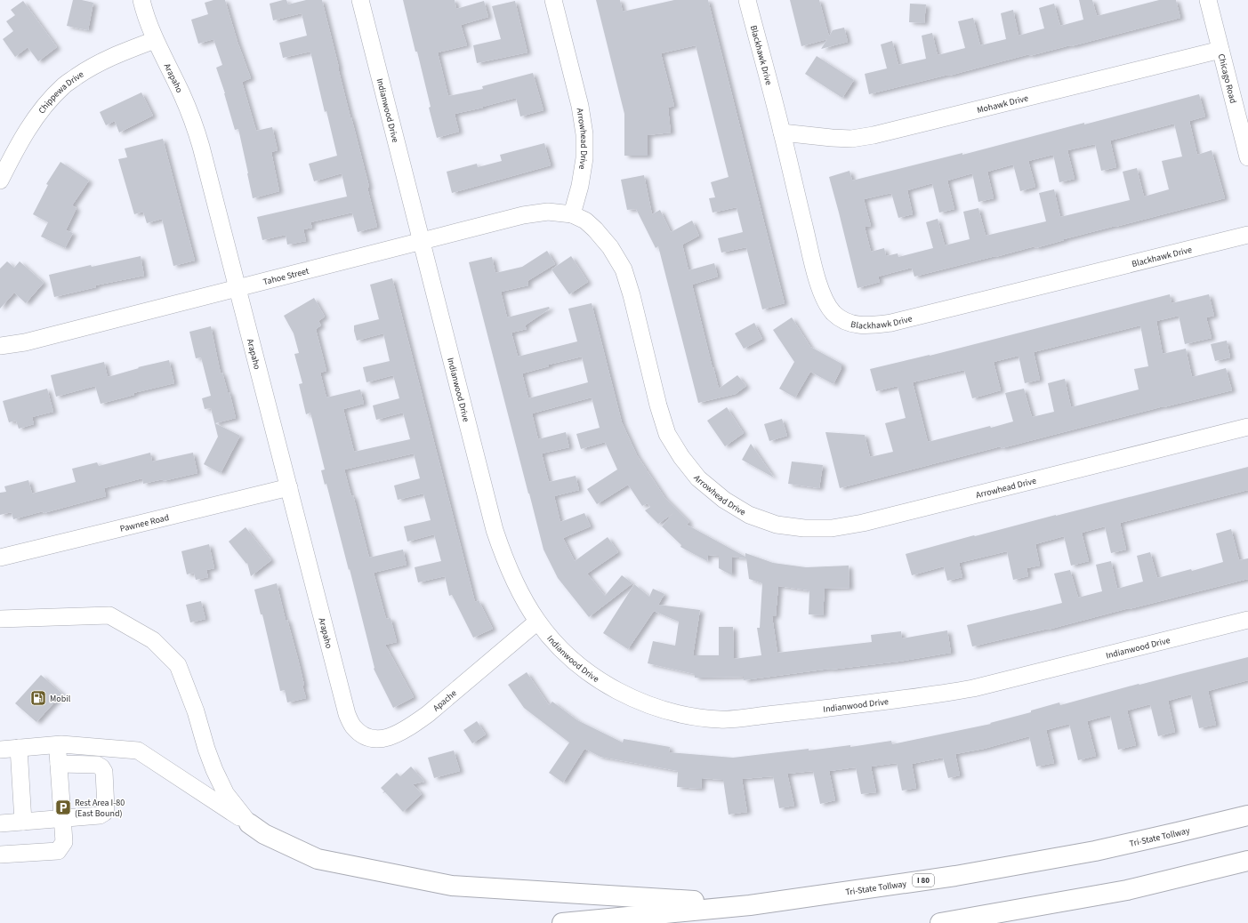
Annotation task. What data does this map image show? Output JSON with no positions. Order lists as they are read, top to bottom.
{
  "streets": {
    "highway": ["Tri-State Tollway", "I 80"],
    "street": [
      "Blackhawk Drive",
      "Arapaho",
      "Chicago Road",
      "Chippewa Drive",
      "Mohawk Drive",
      "Indianwood Drive",
      "Arrowhead Drive",
      "Tahoe Street",
      "Pawnee Road",
      "Apache"
    ]
  },
  "crossings": [
    ["Blackhawk Drive", "Mohawk Drive"],
    ["Arapaho", "Chippewa Drive"],
    ["Arapaho", "Tahoe Street"],
    ["Arapaho", "Pawnee Road"],
    ["Arapaho", "Apache"],
    ["Chicago Road", "Mohawk Drive"],
    ["Indianwood Drive", "Tahoe Street"],
    ["Indianwood Drive", "Apache"],
    ["Arrowhead Drive", "Tahoe Street"]
  ],
  "places": {
    "fuel station": ["Mobil"],
    "parking": ["Rest Area I-80 (East Bound)"]
  }
}
